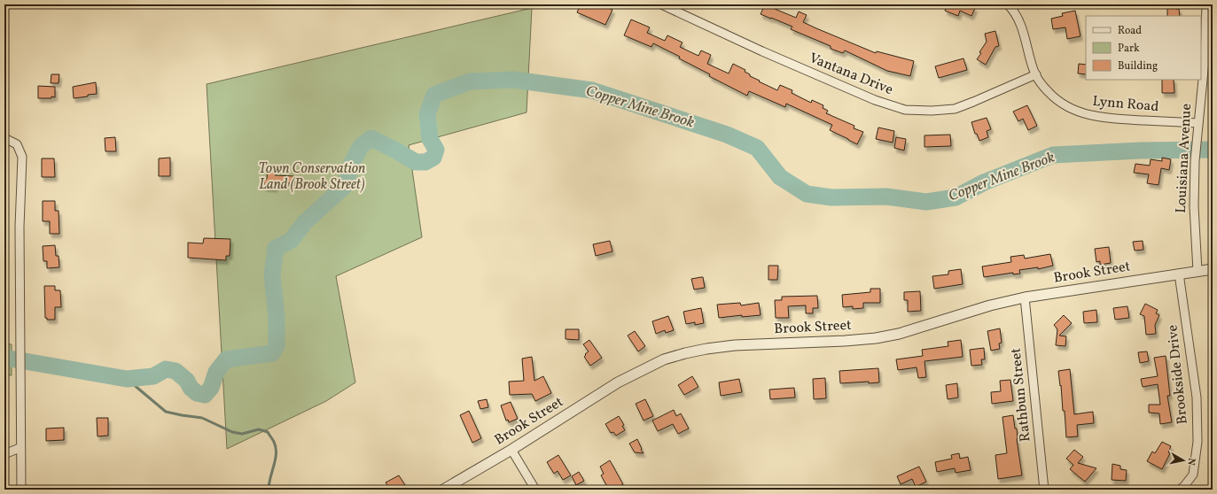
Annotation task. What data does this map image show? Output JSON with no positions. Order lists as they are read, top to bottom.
{
  "streets": {
    "street": [
      "Vantana Drive",
      "Lynn Road",
      "Louisiana Avenue",
      "Brook Street",
      "Brookside Drive",
      "Rathbun Street"
    ]
  },
  "crossings": [
    ["Vantana Drive", "Lynn Road"],
    ["Lynn Road", "Louisiana Avenue"],
    ["Louisiana Avenue", "Brook Street"],
    ["Brook Street", "Brookside Drive"],
    ["Brook Street", "Rathbun Street"]
  ],
  "water": ["Copper Mine Brook"],
  "parks": ["Town Conservation Land (Brook Street)"],
  "legend": ["Road", "Park", "Building"],
  "north": "right"
}
